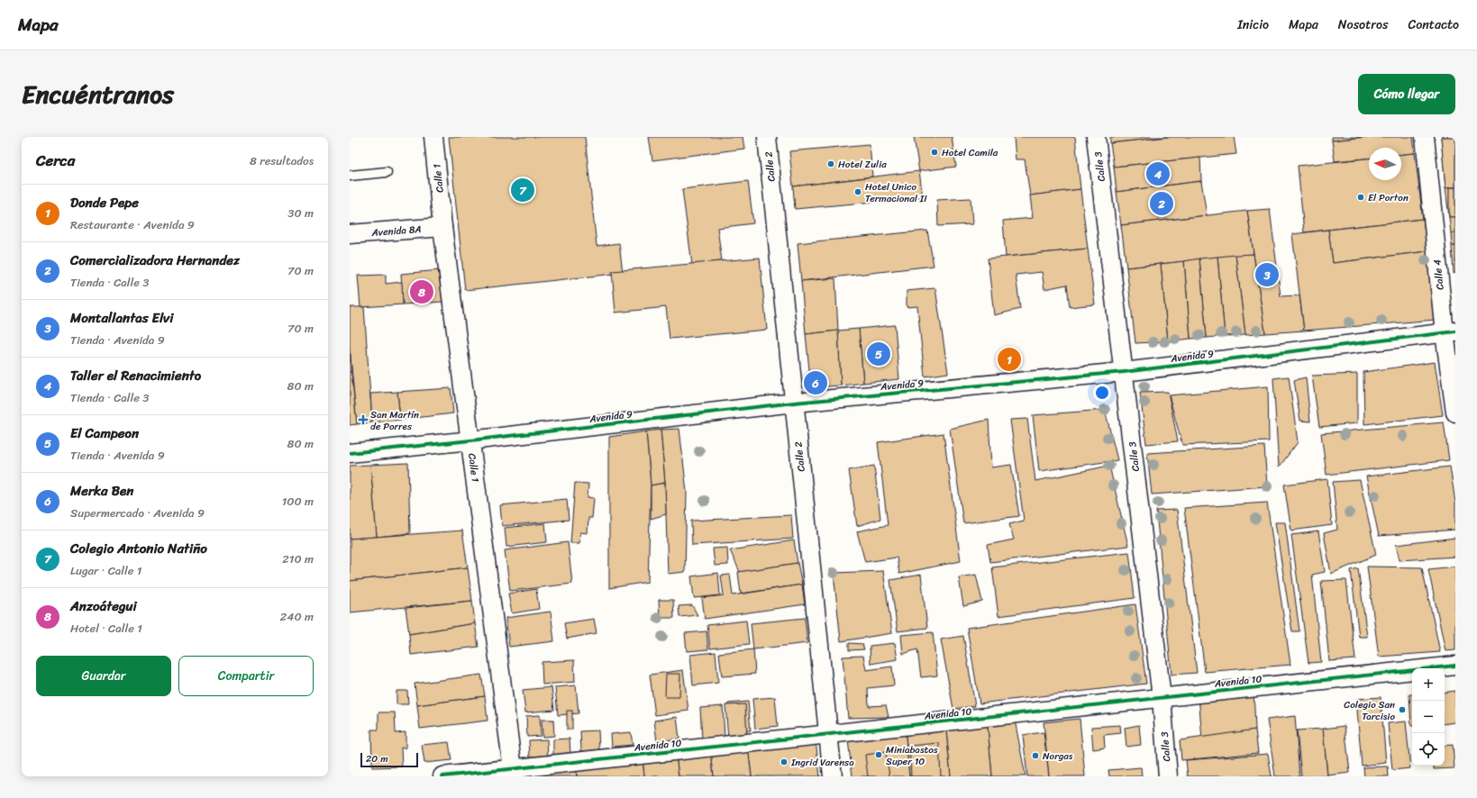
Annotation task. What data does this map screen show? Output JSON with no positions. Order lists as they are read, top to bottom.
{
  "streets": {
    "street": [
      "Calle 2",
      "Calle 3",
      "Calle 1",
      "Avenida 8A",
      "Calle 4",
      "Avenida 9",
      "Avenida 10"
    ]
  },
  "crossings": [
    ["Calle 2", "Avenida 9"],
    ["Calle 2", "Avenida 10"],
    ["Calle 3", "Avenida 9"],
    ["Calle 3", "Avenida 10"],
    ["Calle 1", "Avenida 8A"],
    ["Calle 1", "Avenida 9"],
    ["Calle 1", "Avenida 10"],
    ["Calle 4", "Avenida 9"]
  ],
  "places": {
    "other": [
      "Hotel Camila",
      "Hotel Zulia",
      "Hotel Unico Termacional II",
      "El Porton",
      "Colegio San Tarcisio",
      "Miniabastos Super 10",
      "Norgas",
      "Ingrid Varensa"
    ],
    "health": ["San Martín de Porres"]
  },
  "scale_bar": "20 m",
  "north": "left",
  "page": {
    "header": "Mapa",
    "nav": [
      "Inicio",
      "Mapa",
      "Nosotros",
      "Contacto"
    ],
    "title": "Encuéntranos",
    "buttons": [
      "Cómo llegar",
      ["Guardar", "Compartir"]
    ],
    "heading": ["Cerca", "8 resultados"],
    "pins": [
      "4",
      "7",
      "2",
      "3",
      "8",
      "5",
      "1",
      "6"
    ],
    "list": [
      {
        "mark": "1",
        "name": "Donde Pepe",
        "note": "Restaurante · Avenida 9",
        "value": "30 m"
      },
      {
        "mark": "2",
        "name": "Comercializadora Hernandez",
        "note": "Tienda · Calle 3",
        "value": "70 m"
      },
      {
        "mark": "3",
        "name": "Montallantas Elvi",
        "note": "Tienda · Avenida 9",
        "value": "70 m"
      },
      {
        "mark": "4",
        "name": "Taller el Renacimiento",
        "note": "Tienda · Calle 3",
        "value": "80 m"
      },
      {
        "mark": "5",
        "name": "El Campeon",
        "note": "Tienda · Avenida 9",
        "value": "80 m"
      },
      {
        "mark": "6",
        "name": "Merka Ben",
        "note": "Supermercado · Avenida 9",
        "value": "100 m"
      },
      {
        "mark": "7",
        "name": "Colegio Antonio Natiño",
        "note": "Lugar · Calle 1",
        "value": "210 m"
      },
      {
        "mark": "8",
        "name": "Anzoátegui",
        "note": "Hotel · Calle 1",
        "value": "240 m"
      }
    ],
    "map_buttons": ["+", "−"],
    "scale": "20 m"
  }
}
